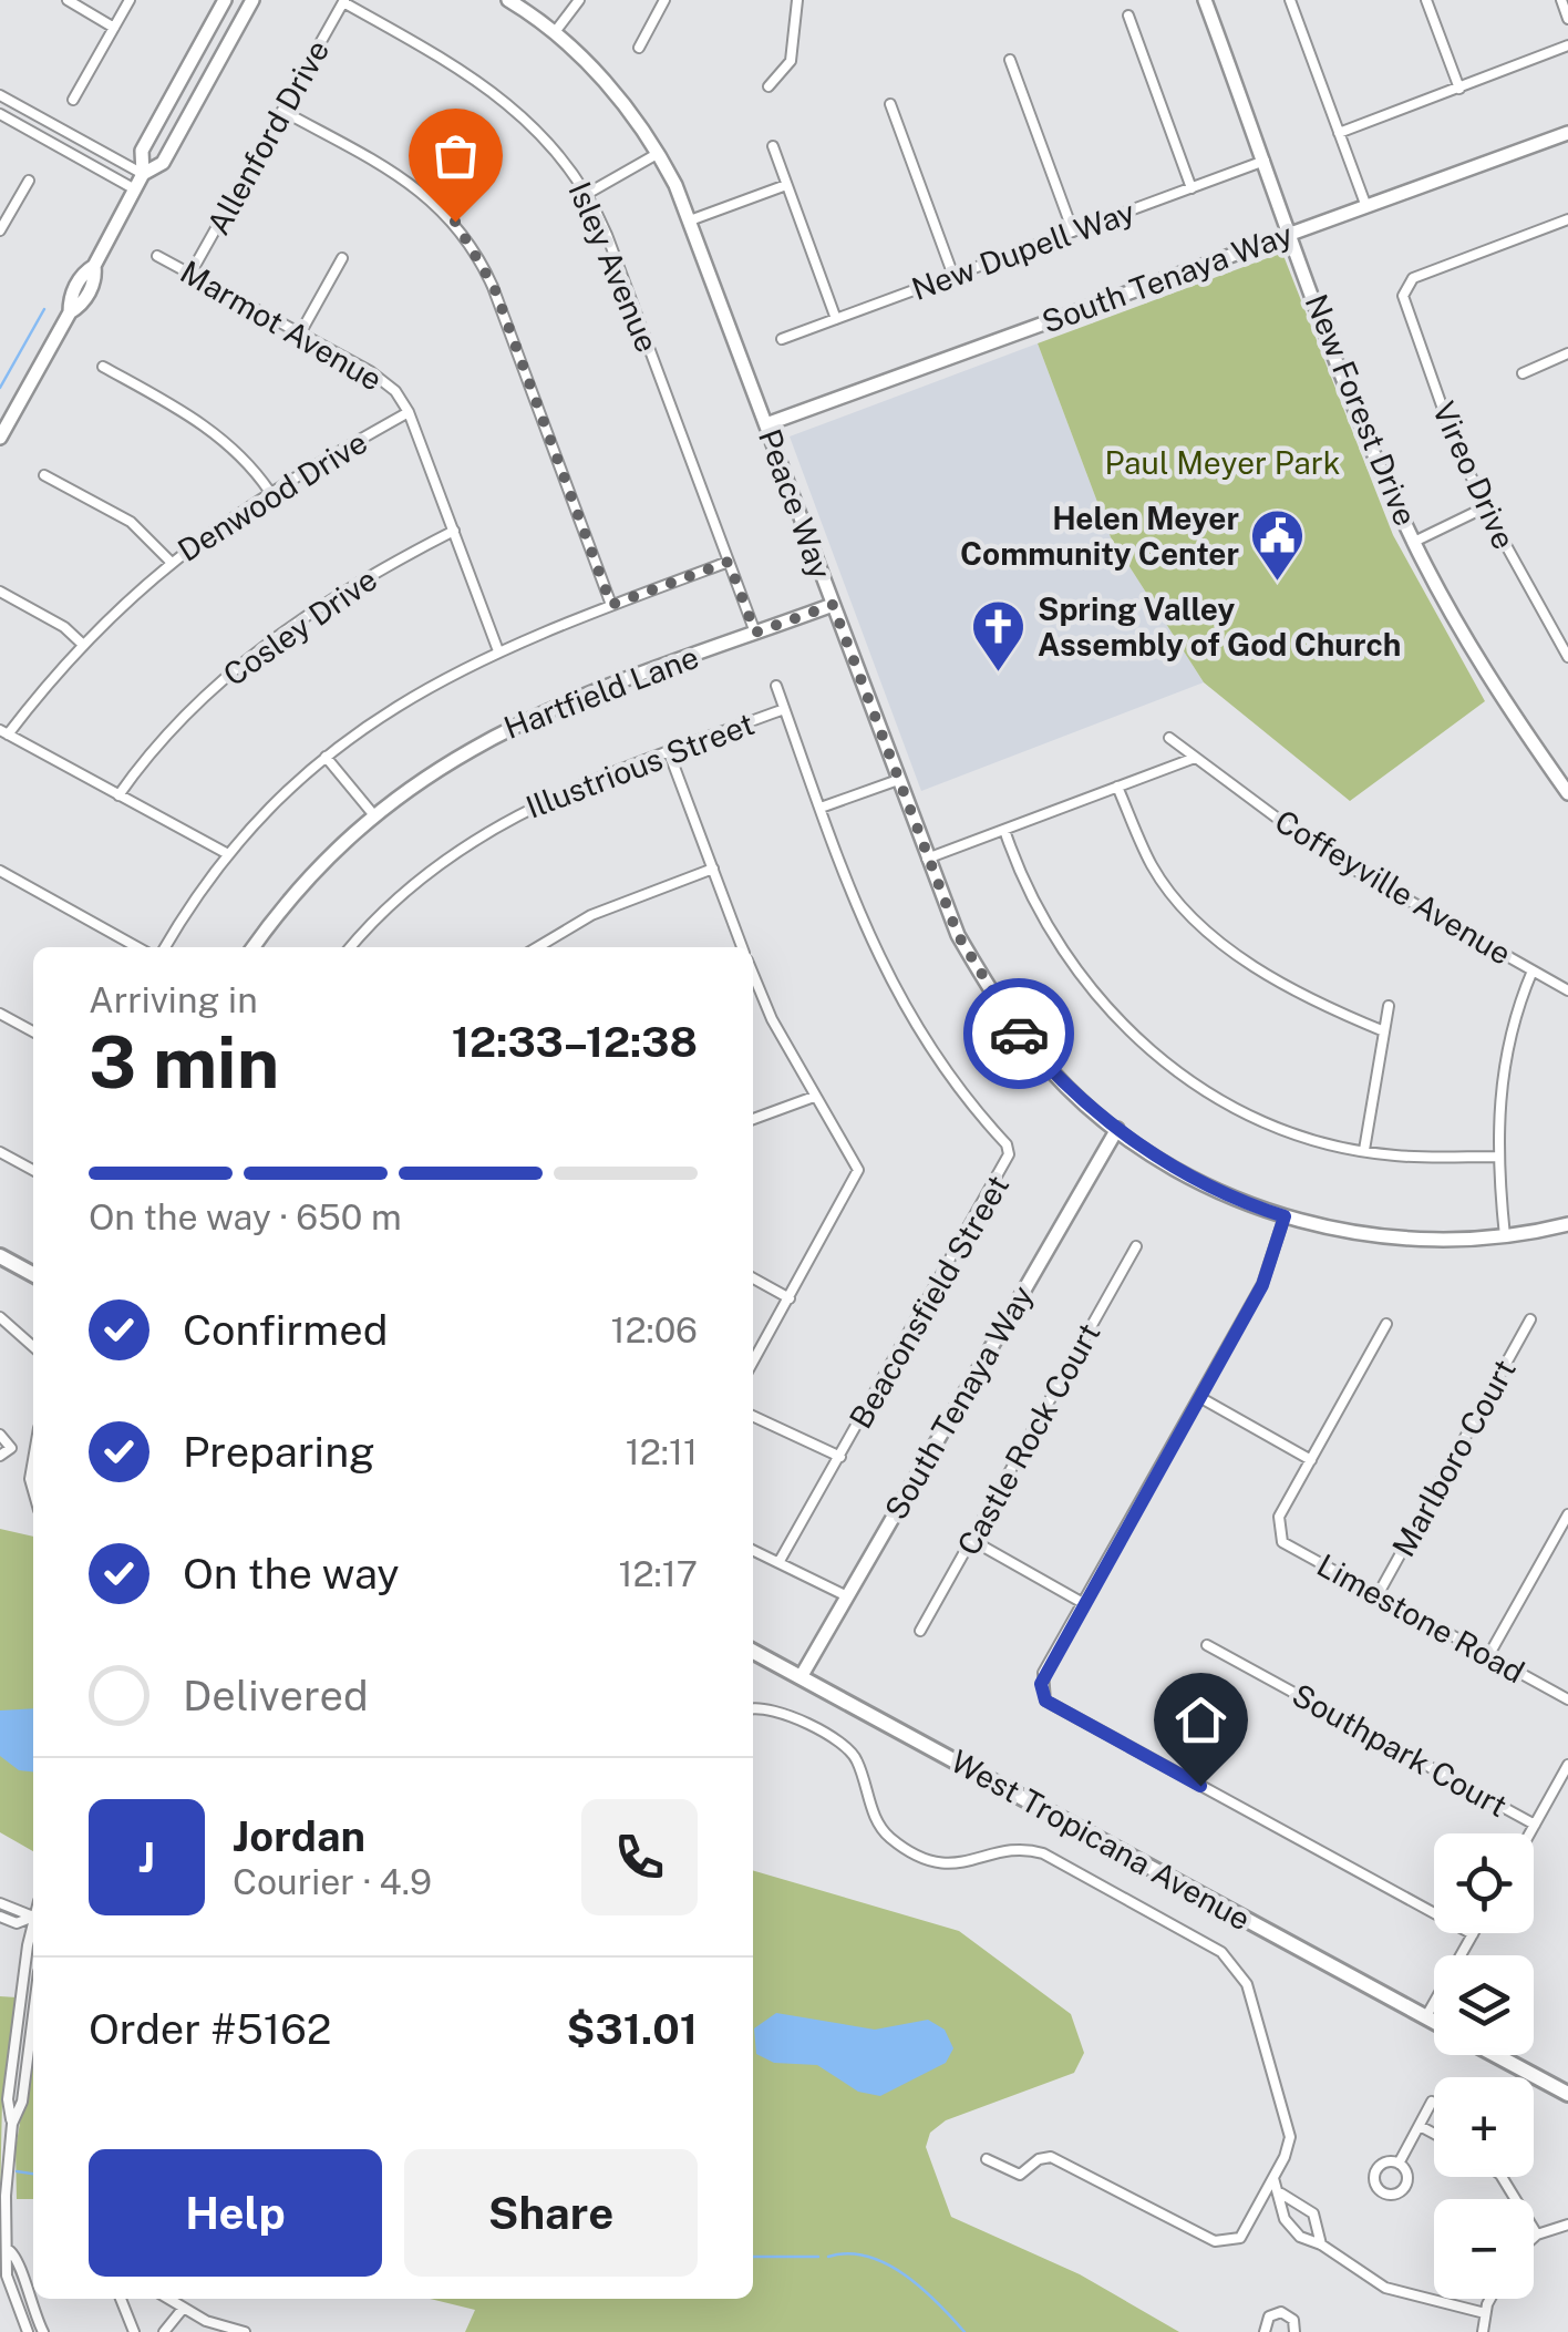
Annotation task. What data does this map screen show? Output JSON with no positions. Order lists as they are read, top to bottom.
{
  "streets": {
    "main road": ["West Tropicana Avenue"],
    "street": [
      "Allenford Drive",
      "New Dupell Way",
      "Isley Avenue",
      "South Tenaya Way",
      "Marmot Avenue",
      "New Forest Drive",
      "Vireo Drive",
      "Denwood Drive",
      "Peace Way",
      "Cosley Drive",
      "Hartfield Lane",
      "Illustrious Street",
      "Coffeyville Avenue",
      "Beaconsfield Street",
      "Castle Rock Court",
      "Marlboro Court",
      "Limestone Road",
      "Southpark Court"
    ]
  },
  "crossings": [
    ["Allenford Drive", "Isley Avenue"],
    ["Allenford Drive", "Marmot Avenue"],
    ["New Dupell Way", "New Forest Drive"],
    ["Isley Avenue", "Hartfield Lane"],
    ["South Tenaya Way", "New Forest Drive"],
    ["South Tenaya Way", "Peace Way"],
    ["South Tenaya Way", "West Tropicana Avenue"],
    ["Marmot Avenue", "Denwood Drive"],
    ["Marmot Avenue", "Cosley Drive"],
    ["Peace Way", "Hartfield Lane"],
    ["Illustrious Street", "Beaconsfield Street"],
    ["Marlboro Court", "Limestone Road"]
  ],
  "parks": ["Paul Meyer Park"],
  "places": {
    "public building": ["Helen Meyer Community Center"],
    "church": ["Spring Valley Assembly of God Church"]
  },
  "page": {
    "heading": ["3 min", "Arriving in", "12:33–12:38"],
    "panel": [
      "Jordan",
      "Courier · 4.9",
      "Order #5162",
      "$31.01"
    ],
    "bar": "On the way · 650 m",
    "list": [
      ["Confirmed", "12:06"],
      ["Preparing", "12:11"],
      ["On the way", "12:17"],
      "Delivered"
    ],
    "round": "J",
    "map_buttons": ["+", "−"],
    "buttons": ["Help", "Share"]
  }
}
